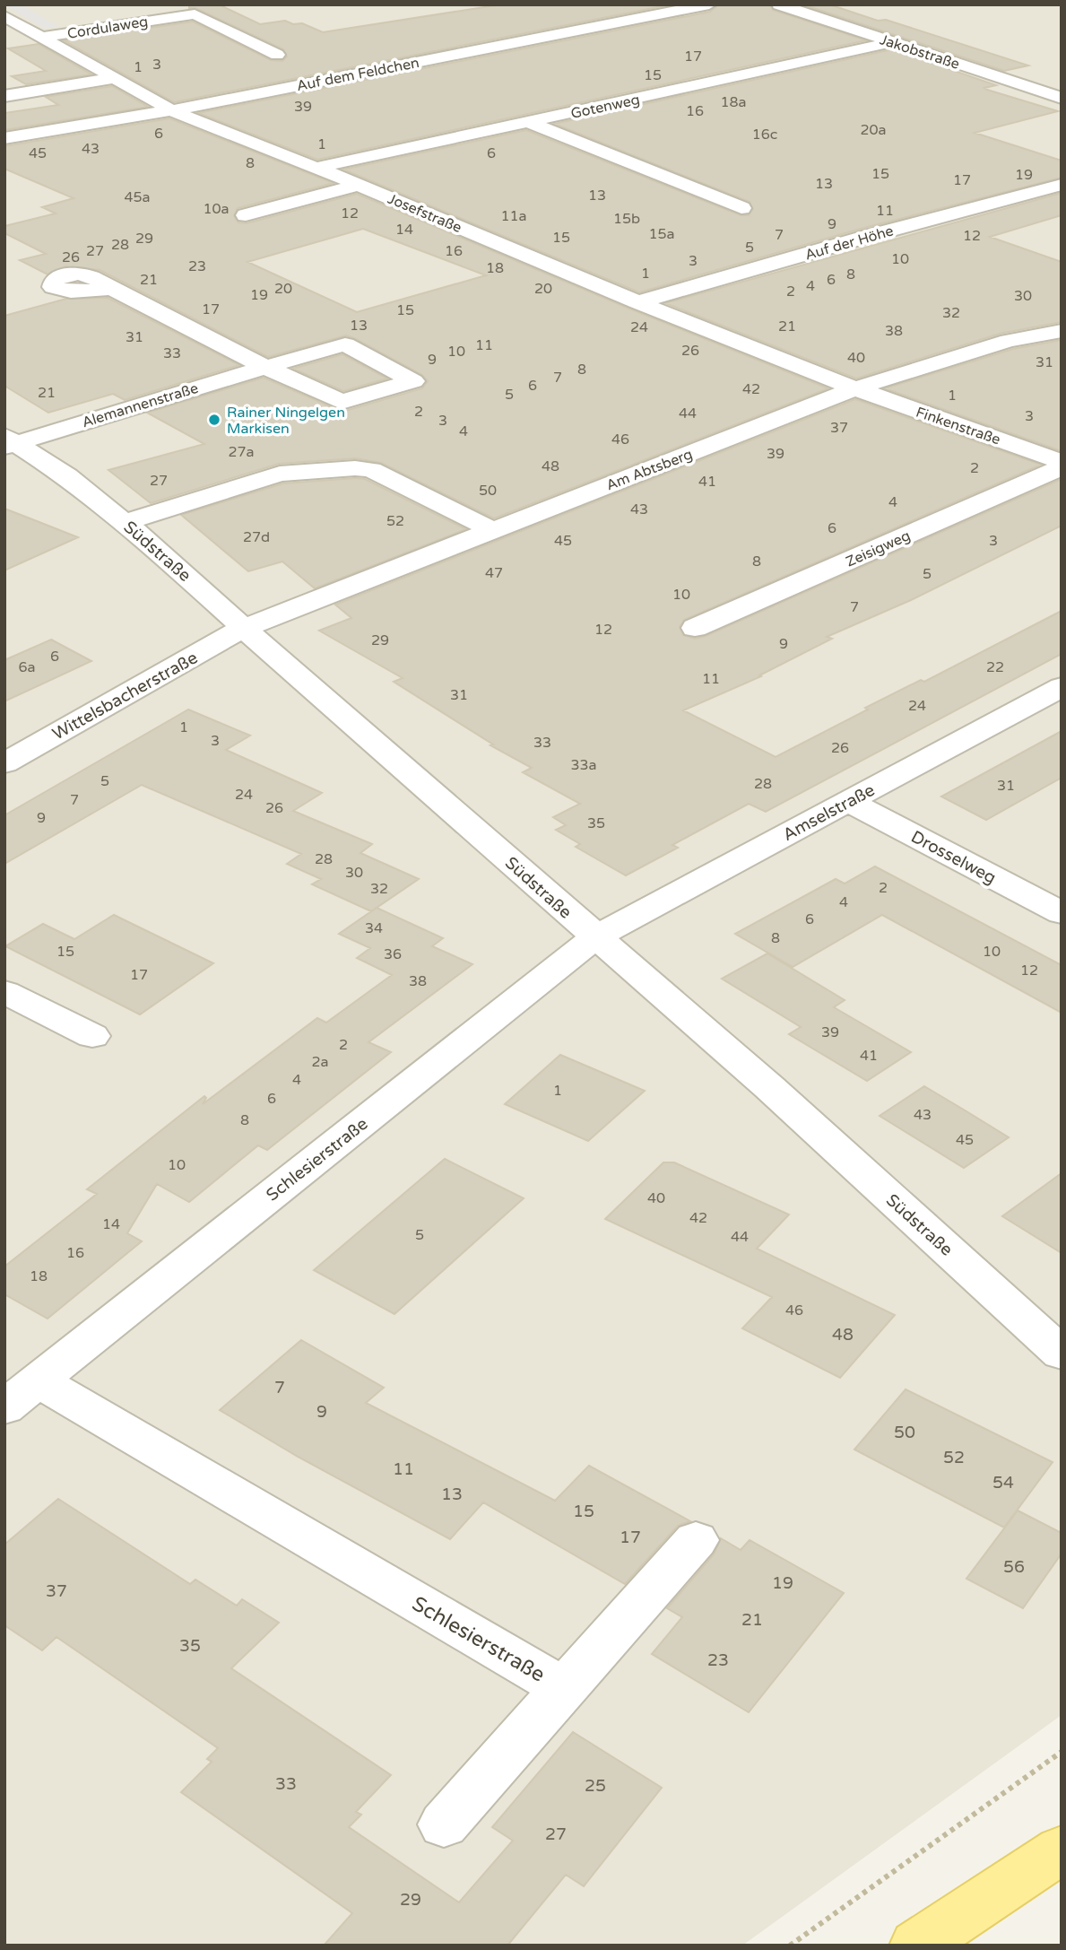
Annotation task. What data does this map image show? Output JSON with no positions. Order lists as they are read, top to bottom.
{
  "streets": {
    "street": [
      "Cordulaweg",
      "Jakobstraße",
      "Auf dem Feldchen",
      "Gotenweg",
      "Josefstraße",
      "Auf der Höhe",
      "Alemannenstraße",
      "Finkenstraße",
      "Am Abtsberg",
      "Zeisigweg",
      "Südstraße",
      "Wittelsbacherstraße",
      "Amselstraße",
      "Drosselweg",
      "Schlesierstraße"
    ]
  },
  "crossings": [
    ["Cordulaweg", "Josefstraße"],
    ["Jakobstraße", "Gotenweg"],
    ["Auf dem Feldchen", "Josefstraße"],
    ["Gotenweg", "Josefstraße"],
    ["Josefstraße", "Auf der Höhe"],
    ["Josefstraße", "Finkenstraße"],
    ["Josefstraße", "Am Abtsberg"],
    ["Alemannenstraße", "Südstraße"],
    ["Finkenstraße", "Am Abtsberg"],
    ["Am Abtsberg", "Südstraße"],
    ["Am Abtsberg", "Wittelsbacherstraße"],
    ["Südstraße", "Wittelsbacherstraße"],
    ["Südstraße", "Amselstraße"],
    ["Südstraße", "Schlesierstraße"],
    ["Amselstraße", "Drosselweg"],
    ["Amselstraße", "Schlesierstraße"]
  ],
  "places": ["Rainer Ningelgen Markisen"],
  "house_numbers": [
    "17",
    "3",
    "1",
    "15",
    "18a",
    "39",
    "16",
    "20a",
    "6",
    "16c",
    "1",
    "43",
    "45",
    "6",
    "8",
    "15",
    "19",
    "17",
    "13",
    "13",
    "45a",
    "10a",
    "11",
    "12",
    "11a",
    "15b",
    "9",
    "14",
    "15a",
    "7",
    "12",
    "15",
    "29",
    "28",
    "5",
    "27",
    "16",
    "26",
    "10",
    "3",
    "23",
    "18",
    "1",
    "8",
    "21",
    "6",
    "4",
    "20",
    "20",
    "2",
    "19",
    "30",
    "17",
    "15",
    "32",
    "13",
    "21",
    "24",
    "38",
    "31",
    "11",
    "26",
    "10",
    "33",
    "40",
    "9",
    "31",
    "8",
    "7",
    "6",
    "42",
    "21",
    "5",
    "1",
    "2",
    "44",
    "3",
    "3",
    "37",
    "4",
    "46",
    "27a",
    "39",
    "48",
    "2",
    "27",
    "41",
    "50",
    "4",
    "43",
    "52",
    "6",
    "27d",
    "45",
    "3",
    "8",
    "47",
    "5",
    "10",
    "7",
    "12",
    "29",
    "9",
    "6",
    "6a",
    "22",
    "11",
    "31",
    "24",
    "1",
    "3",
    "33",
    "26",
    "33a",
    "5",
    "28",
    "31",
    "24",
    "7",
    "26",
    "9",
    "35",
    "28",
    "30",
    "2",
    "32",
    "4",
    "6",
    "34",
    "8",
    "15",
    "10",
    "36",
    "12",
    "17",
    "38",
    "39",
    "2",
    "41",
    "2a",
    "4",
    "1",
    "6",
    "43",
    "8",
    "45",
    "10",
    "40",
    "42",
    "14",
    "5",
    "44",
    "16",
    "18",
    "46",
    "48",
    "7",
    "9",
    "50",
    "52",
    "11",
    "54",
    "13",
    "15",
    "17",
    "56",
    "19",
    "37",
    "21",
    "35",
    "23",
    "33",
    "25",
    "27",
    "29"
  ]
}
